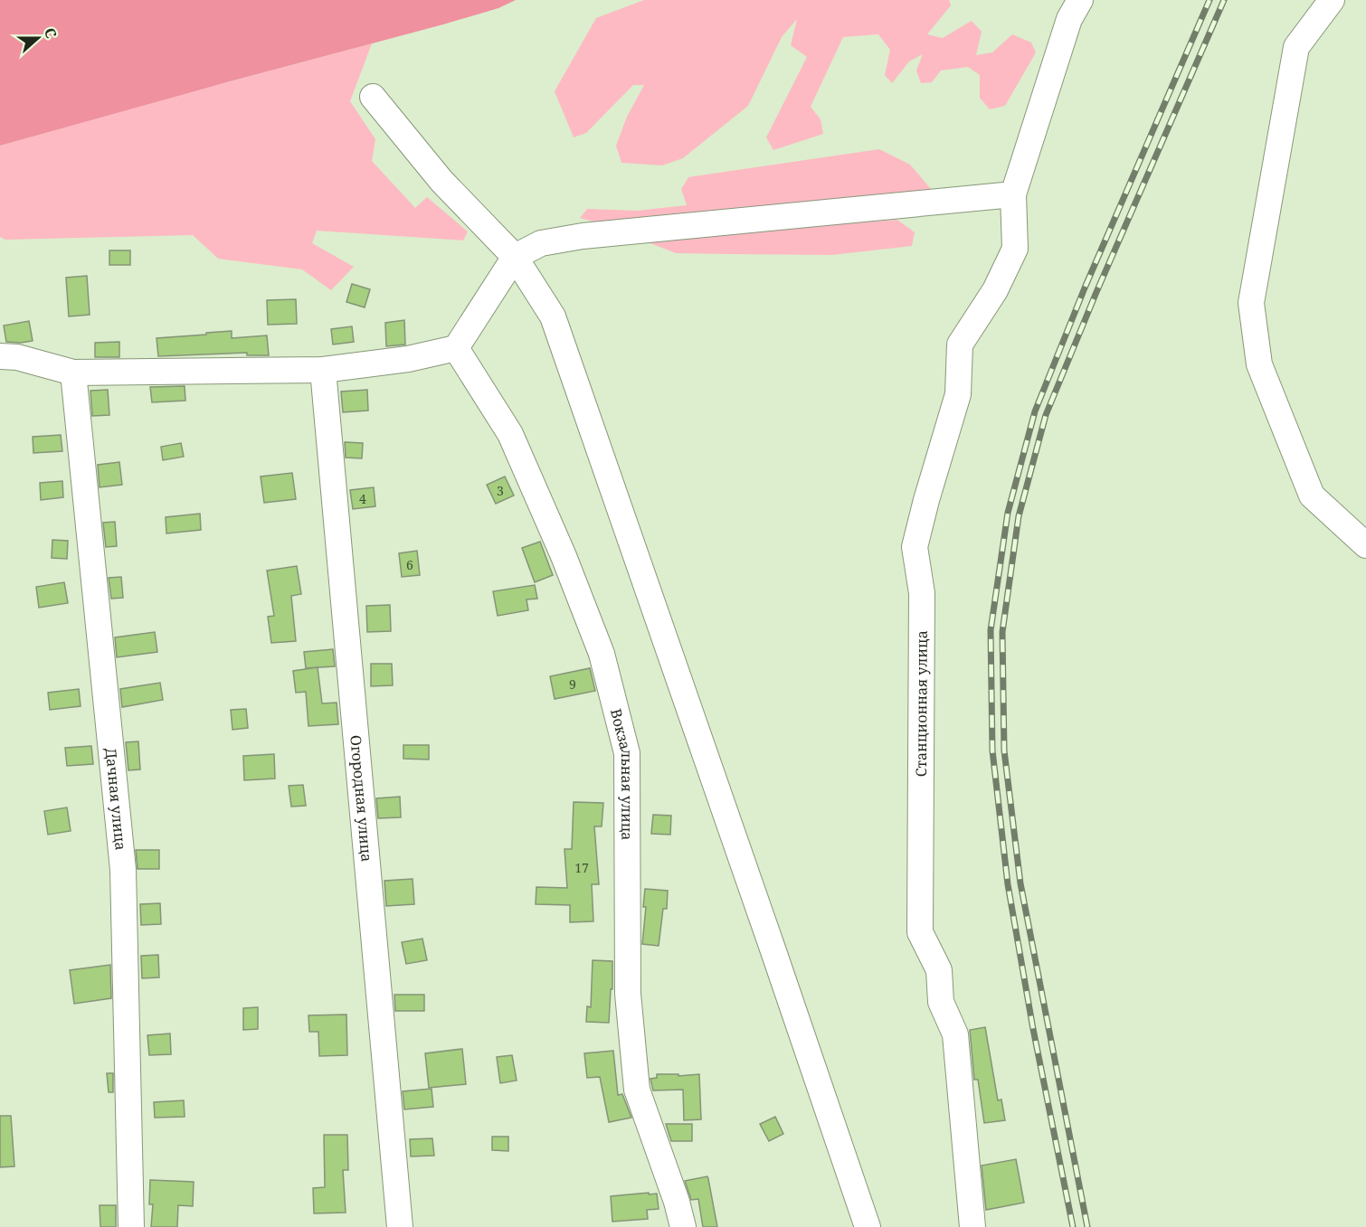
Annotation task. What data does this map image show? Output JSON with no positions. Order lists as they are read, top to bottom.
{
  "streets": {
    "street": [
      "Станционная улица",
      "Вокзальная улица",
      "Огородная улица",
      "Дачная улица"
    ]
  },
  "house_numbers": [
    "3",
    "4",
    "6",
    "9",
    "17"
  ],
  "north": "right"
}
